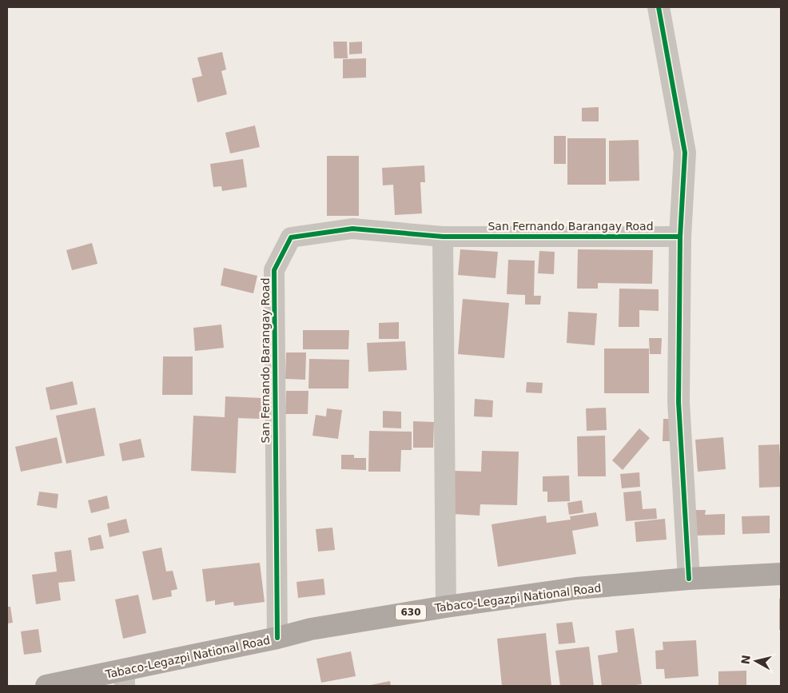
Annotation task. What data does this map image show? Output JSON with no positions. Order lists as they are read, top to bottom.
{
  "streets": {
    "main road": ["Tabaco-Legazpi National Road", "630"],
    "street": ["San Fernando Barangay Road"]
  },
  "crossings": [
    ["San Fernando Barangay Road", "Tabaco-Legazpi National Road"]
  ],
  "north": "left"
}
